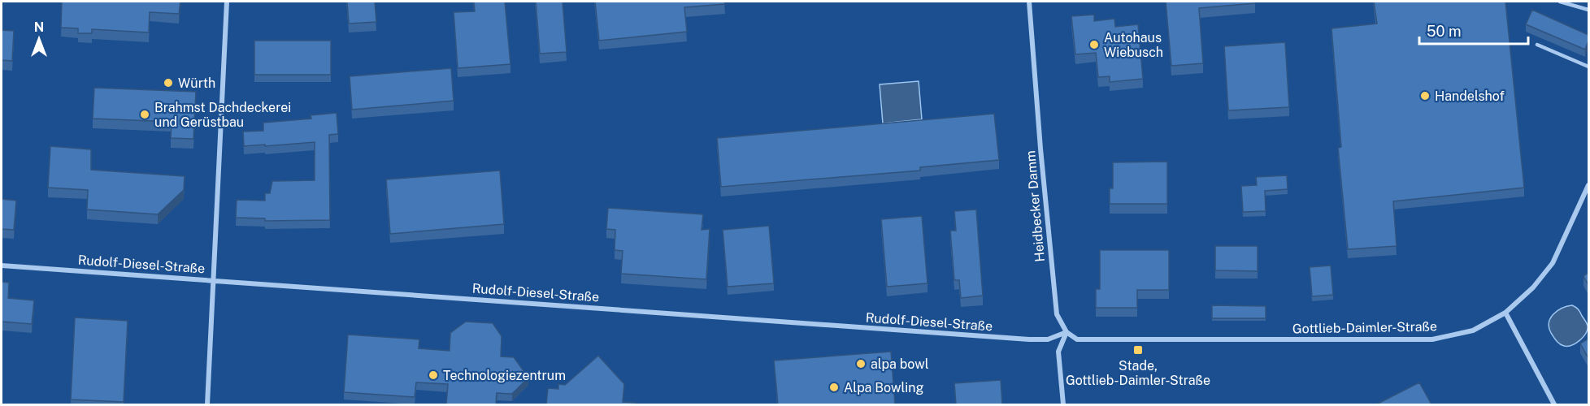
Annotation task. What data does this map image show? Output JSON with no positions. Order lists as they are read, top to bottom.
{
  "streets": {
    "street": ["Heidbecker Damm", "Rudolf-Diesel-Straße", "Gottlieb-Daimler-Straße"]
  },
  "crossings": [
    ["Heidbecker Damm", "Rudolf-Diesel-Straße"],
    ["Heidbecker Damm", "Gottlieb-Daimler-Straße"],
    ["Rudolf-Diesel-Straße", "Gottlieb-Daimler-Straße"]
  ],
  "places": {
    "other": [
      "Autohaus Wiebusch",
      "Würth",
      "Handelshof",
      "Brahmst Dachdeckerei und Gerüstbau",
      "alpa bowl",
      "Technologiezentrum",
      "Alpa Bowling"
    ],
    "transit": ["Stade, Gottlieb-Daimler-Straße"]
  },
  "scale_bar": "50 m",
  "north": "top"
}
